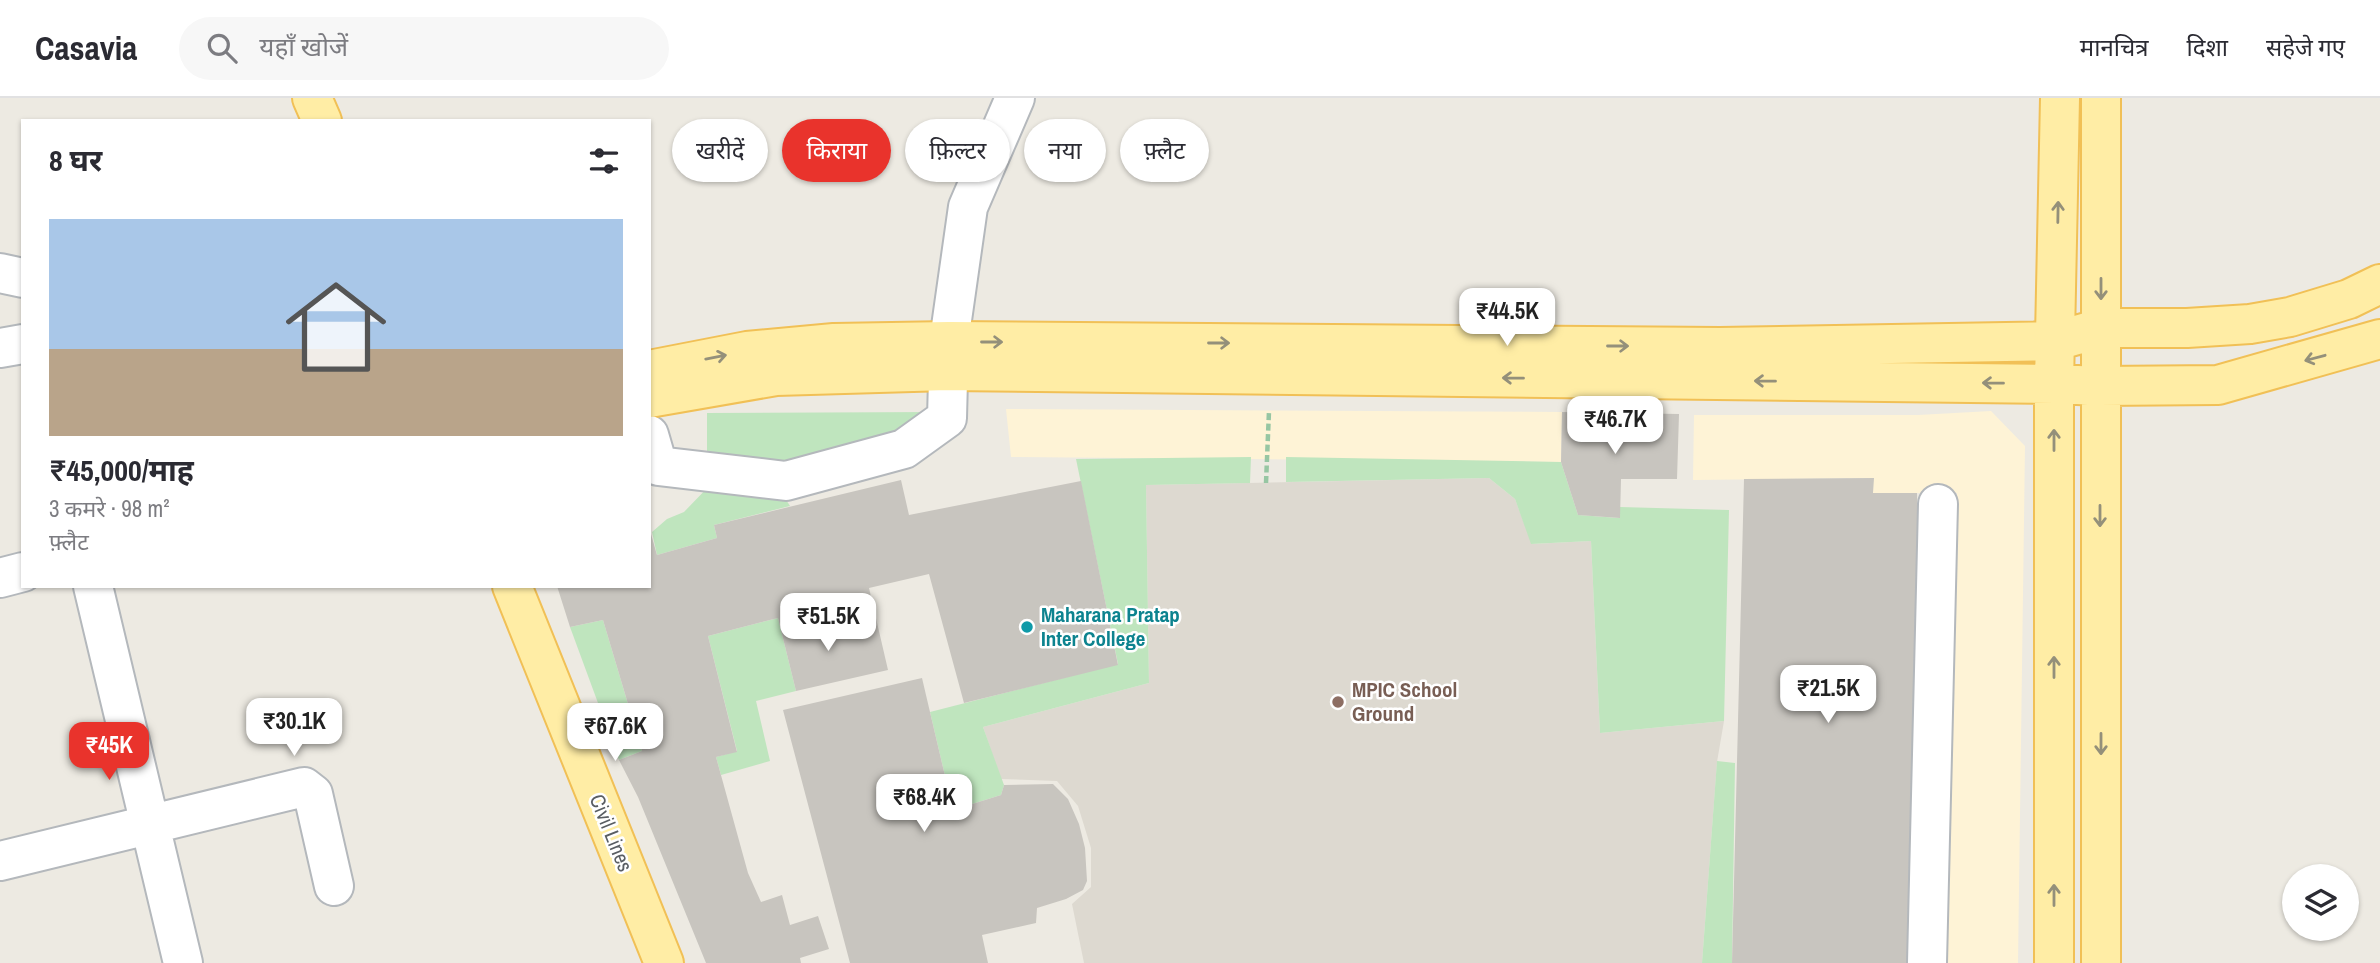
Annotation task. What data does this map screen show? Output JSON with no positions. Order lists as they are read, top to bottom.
{
  "streets": {
    "main road": ["Civil Lines"]
  },
  "places": ["Maharana Pratap Inter College", "MPIC School Ground"],
  "page": {
    "header": "Casavia",
    "search": "यहाँ खोजें",
    "nav": ["मानचित्र", "दिशा", "सहेजे गए"],
    "chip": [
      "खरीदें",
      "किराया",
      "फ़िल्टर",
      "नया",
      "फ़्लैट"
    ],
    "heading": "8 घर",
    "list": [
      {
        "name": "₹45,000/माह",
        "note": "3 कमरे · 98 m² · फ़्लैट"
      }
    ],
    "price": [
      "₹44.5K",
      "₹46.7K",
      "₹51.5K",
      "₹21.5K",
      "₹30.1K",
      "₹67.6K",
      "₹45K",
      "₹68.4K"
    ]
  }
}
